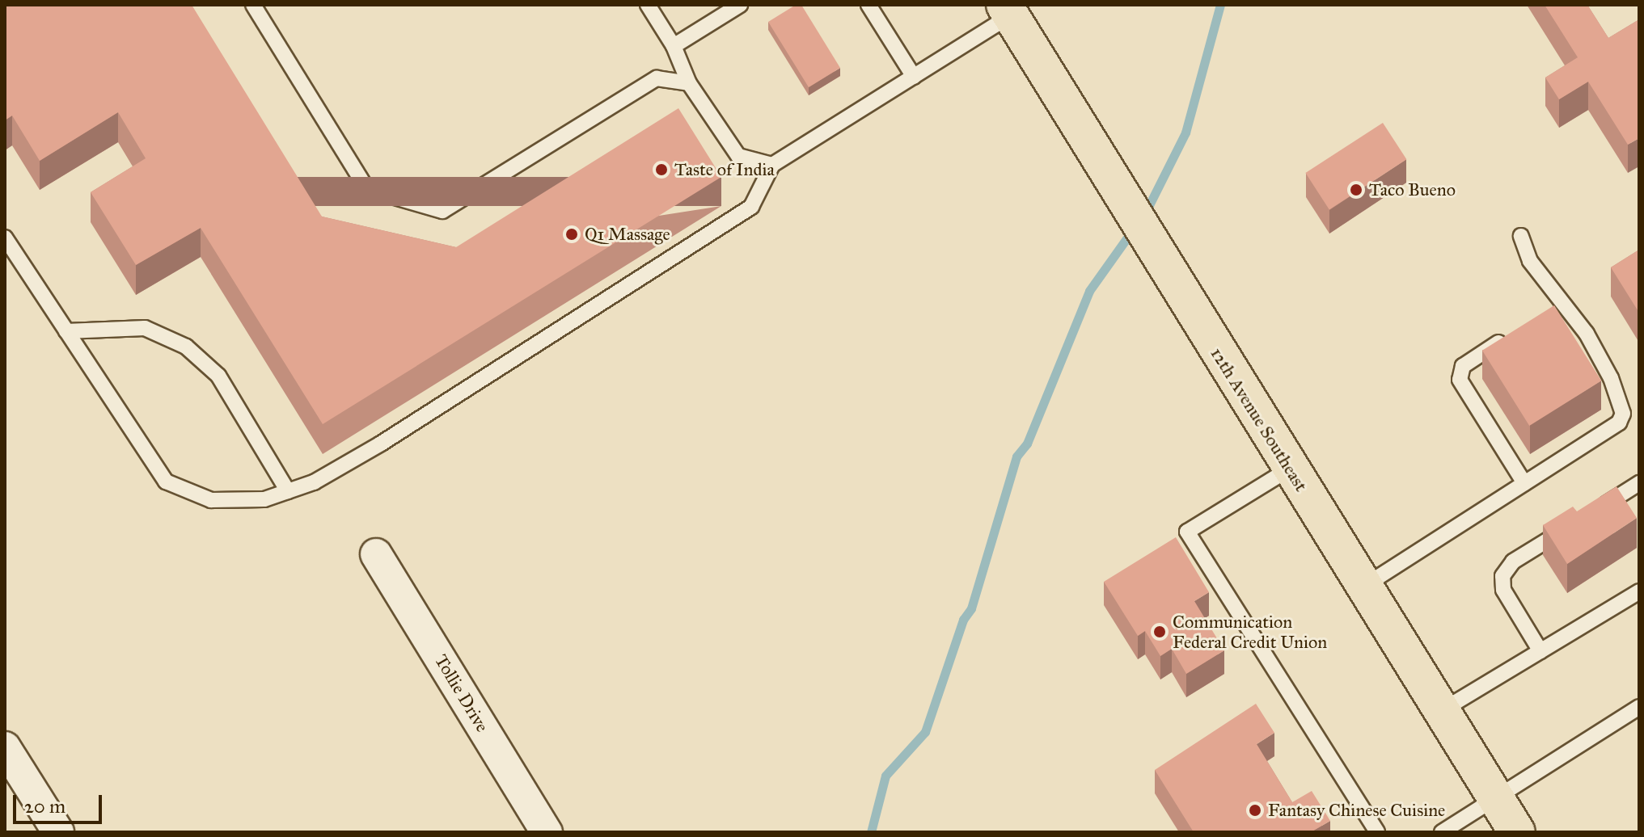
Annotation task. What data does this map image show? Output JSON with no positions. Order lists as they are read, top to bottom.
{
  "streets": {
    "main road": ["12th Avenue Southeast"],
    "street": ["Tollie Drive"]
  },
  "places": [
    "Taste of India",
    "Taco Bueno",
    "Q1 Massage",
    "Communication Federal Credit Union",
    "Fantasy Chinese Cuisine"
  ],
  "scale_bar": "20 m"
}
